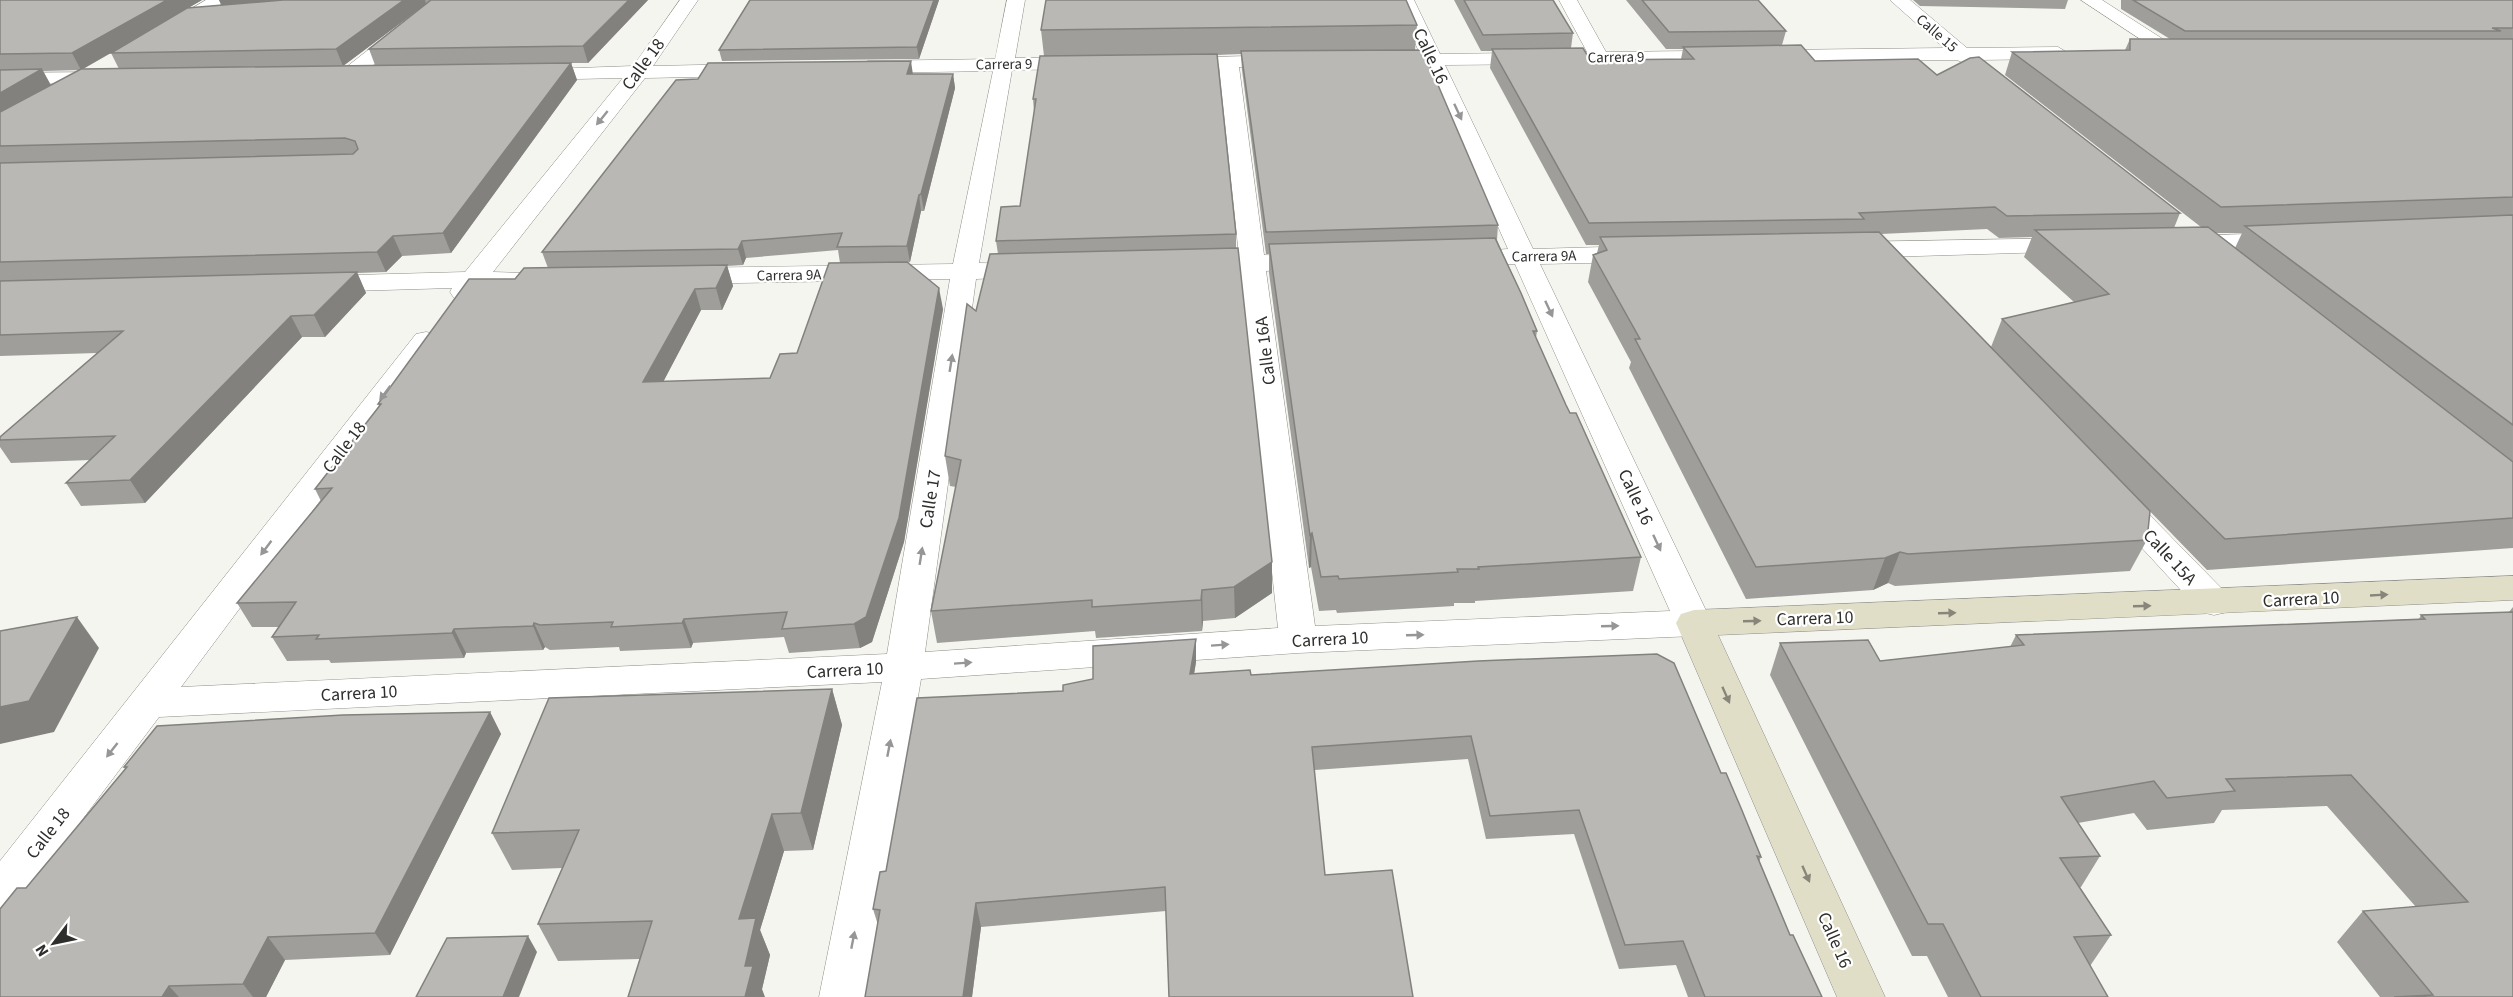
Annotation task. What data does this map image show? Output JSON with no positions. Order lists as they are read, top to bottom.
{
  "streets": {
    "street": [
      "Calle 15",
      "Calle 16",
      "Carrera 9",
      "Calle 18",
      "Carrera 9A",
      "Calle 16A",
      "Calle 17",
      "Calle 15A",
      "Carrera 10"
    ]
  },
  "crossings": [
    ["Calle 15", "Carrera 9"],
    ["Calle 16", "Carrera 9"],
    ["Calle 16", "Carrera 9A"],
    ["Calle 16", "Carrera 10"],
    ["Carrera 9", "Calle 17"],
    ["Calle 18", "Carrera 10"],
    ["Carrera 9A", "Calle 17"],
    ["Calle 16A", "Carrera 10"],
    ["Calle 17", "Carrera 10"],
    ["Calle 15A", "Carrera 10"]
  ],
  "one_way": [
    "Calle 16",
    "Calle 18",
    "Calle 17",
    "Carrera 10"
  ],
  "north": "bottom left"
}
